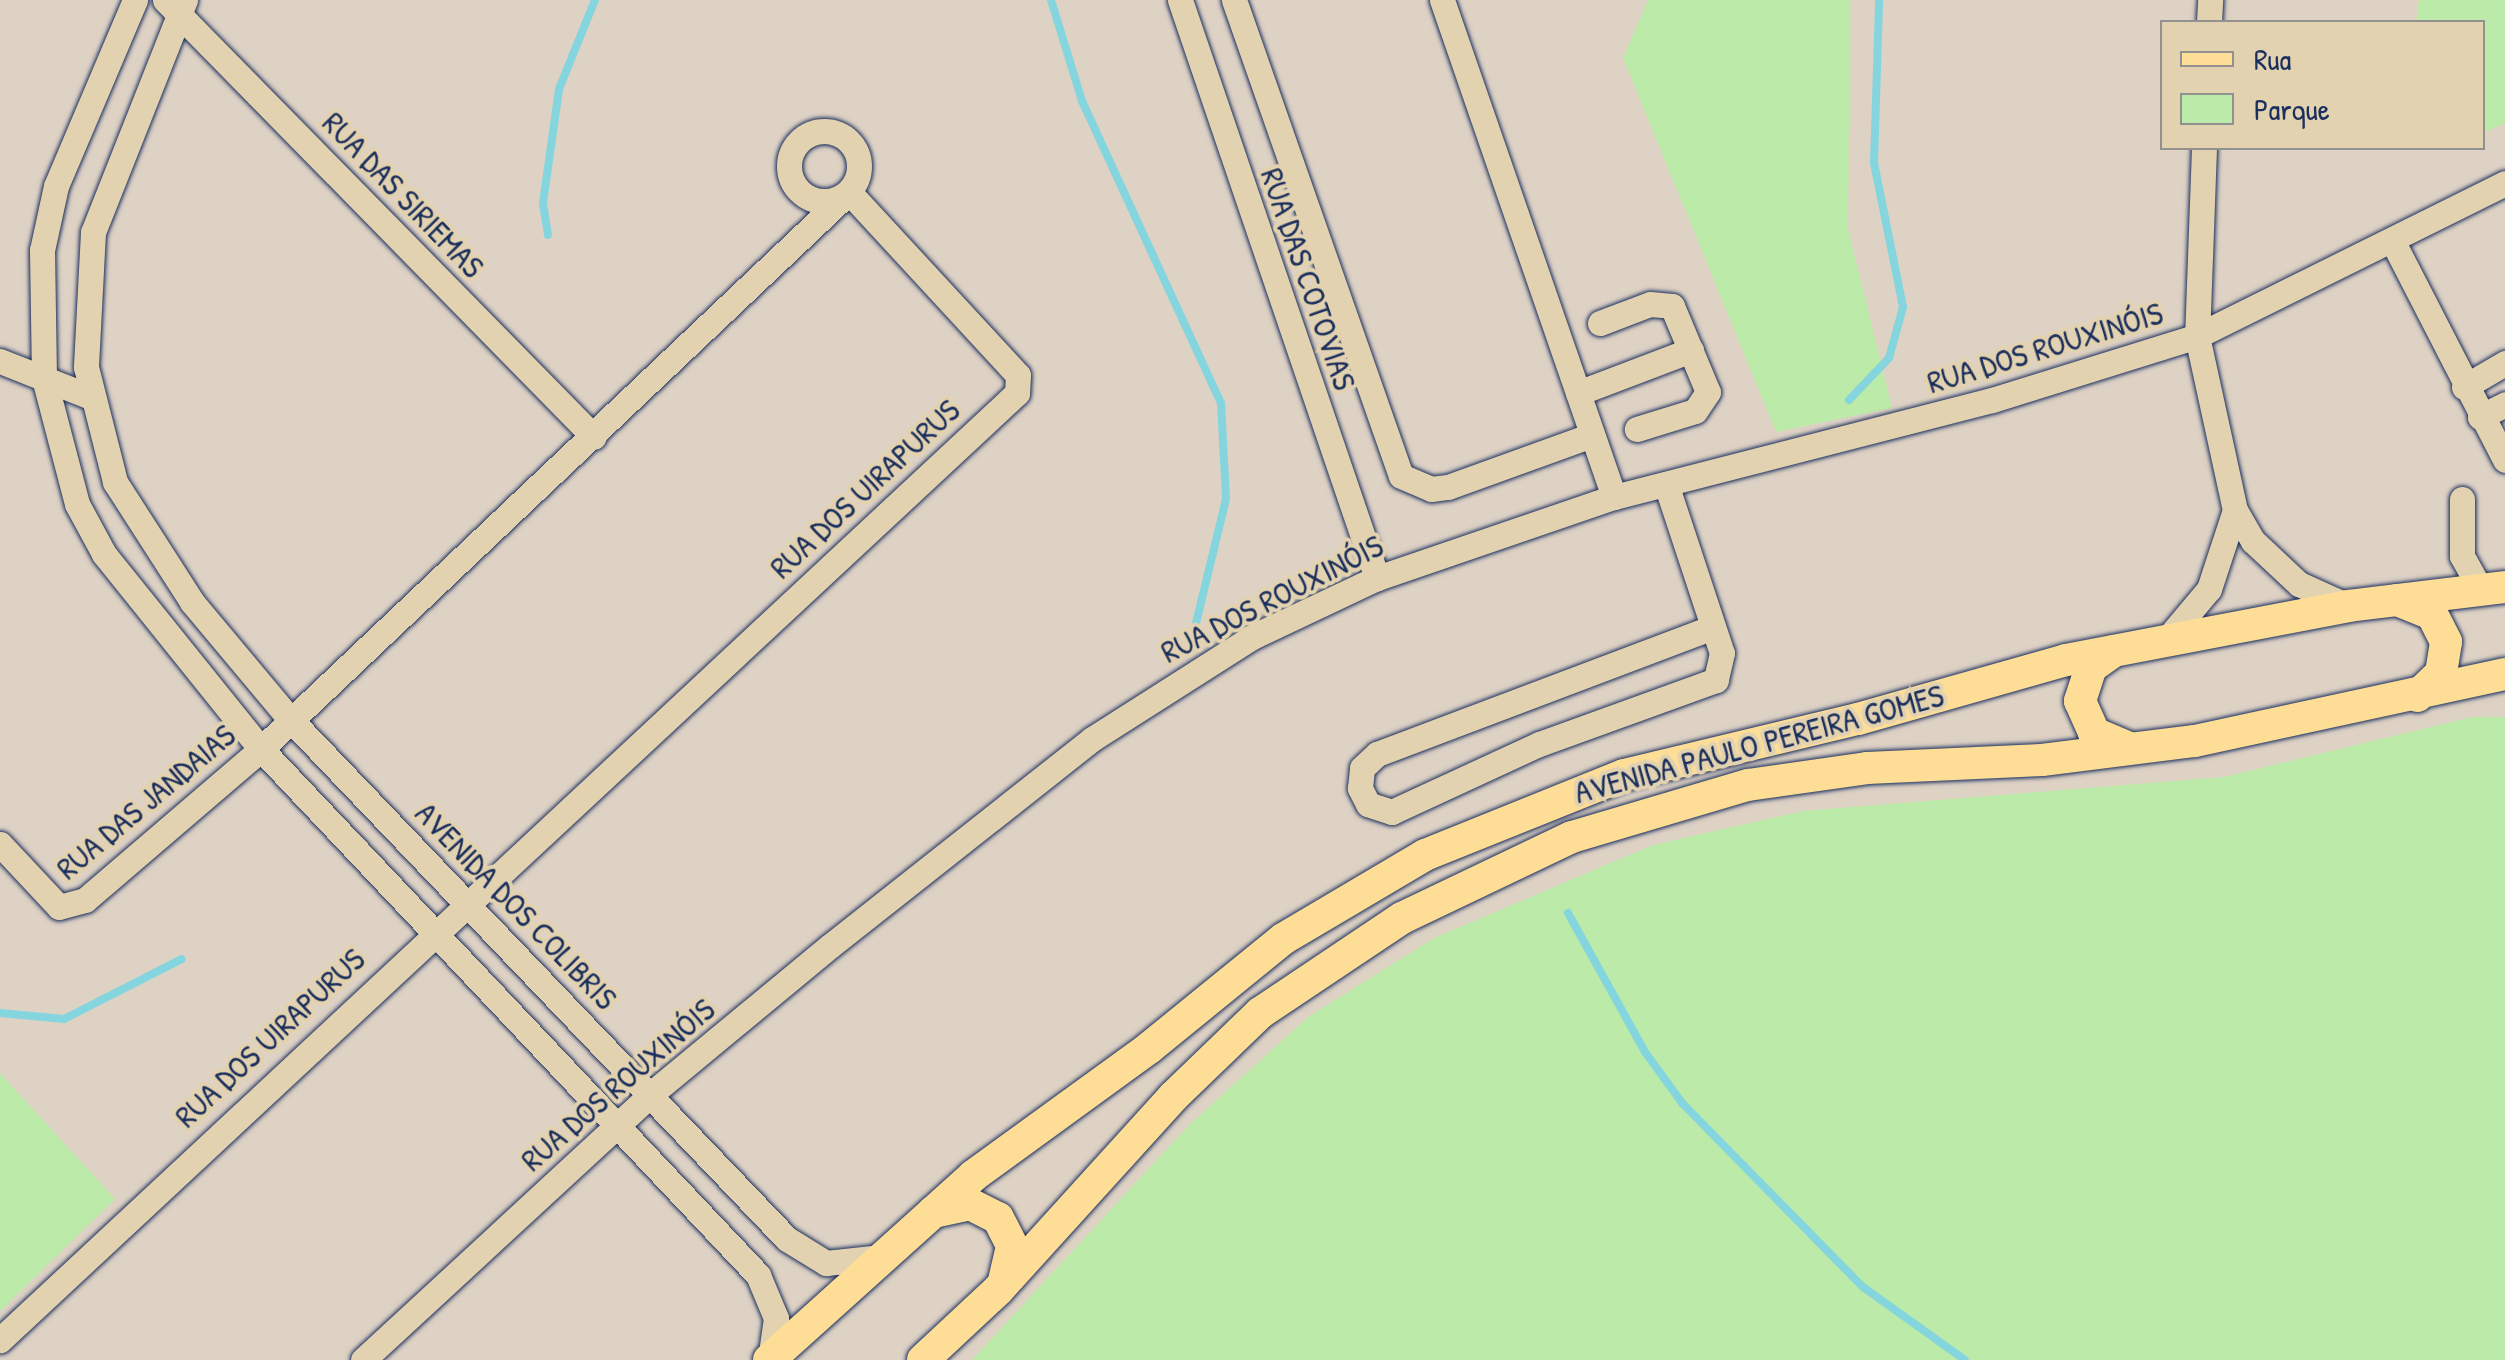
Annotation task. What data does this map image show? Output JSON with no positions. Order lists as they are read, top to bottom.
{
  "streets": {
    "main road": ["AVENIDA PAULO PEREIRA GOMES"],
    "street": [
      "RUA DAS SIRIEMAS",
      "RUA DAS COTOVIAS",
      "RUA DOS ROUXINÓIS",
      "RUA DOS UIRAPURUS",
      "RUA DAS JANDAIAS",
      "AVENIDA DOS COLIBRIS"
    ]
  },
  "crossings": [
    ["RUA DAS SIRIEMAS", "RUA DOS UIRAPURUS"],
    ["RUA DAS SIRIEMAS", "AVENIDA DOS COLIBRIS"],
    ["RUA DAS COTOVIAS", "RUA DOS ROUXINÓIS"],
    ["RUA DOS ROUXINÓIS", "AVENIDA DOS COLIBRIS"],
    ["RUA DOS UIRAPURUS", "RUA DAS JANDAIAS"],
    ["RUA DOS UIRAPURUS", "AVENIDA DOS COLIBRIS"],
    ["AVENIDA PAULO PEREIRA GOMES", "AVENIDA DOS COLIBRIS"],
    ["RUA DAS JANDAIAS", "AVENIDA DOS COLIBRIS"]
  ],
  "legend": ["Rua", "Parque"]
}
